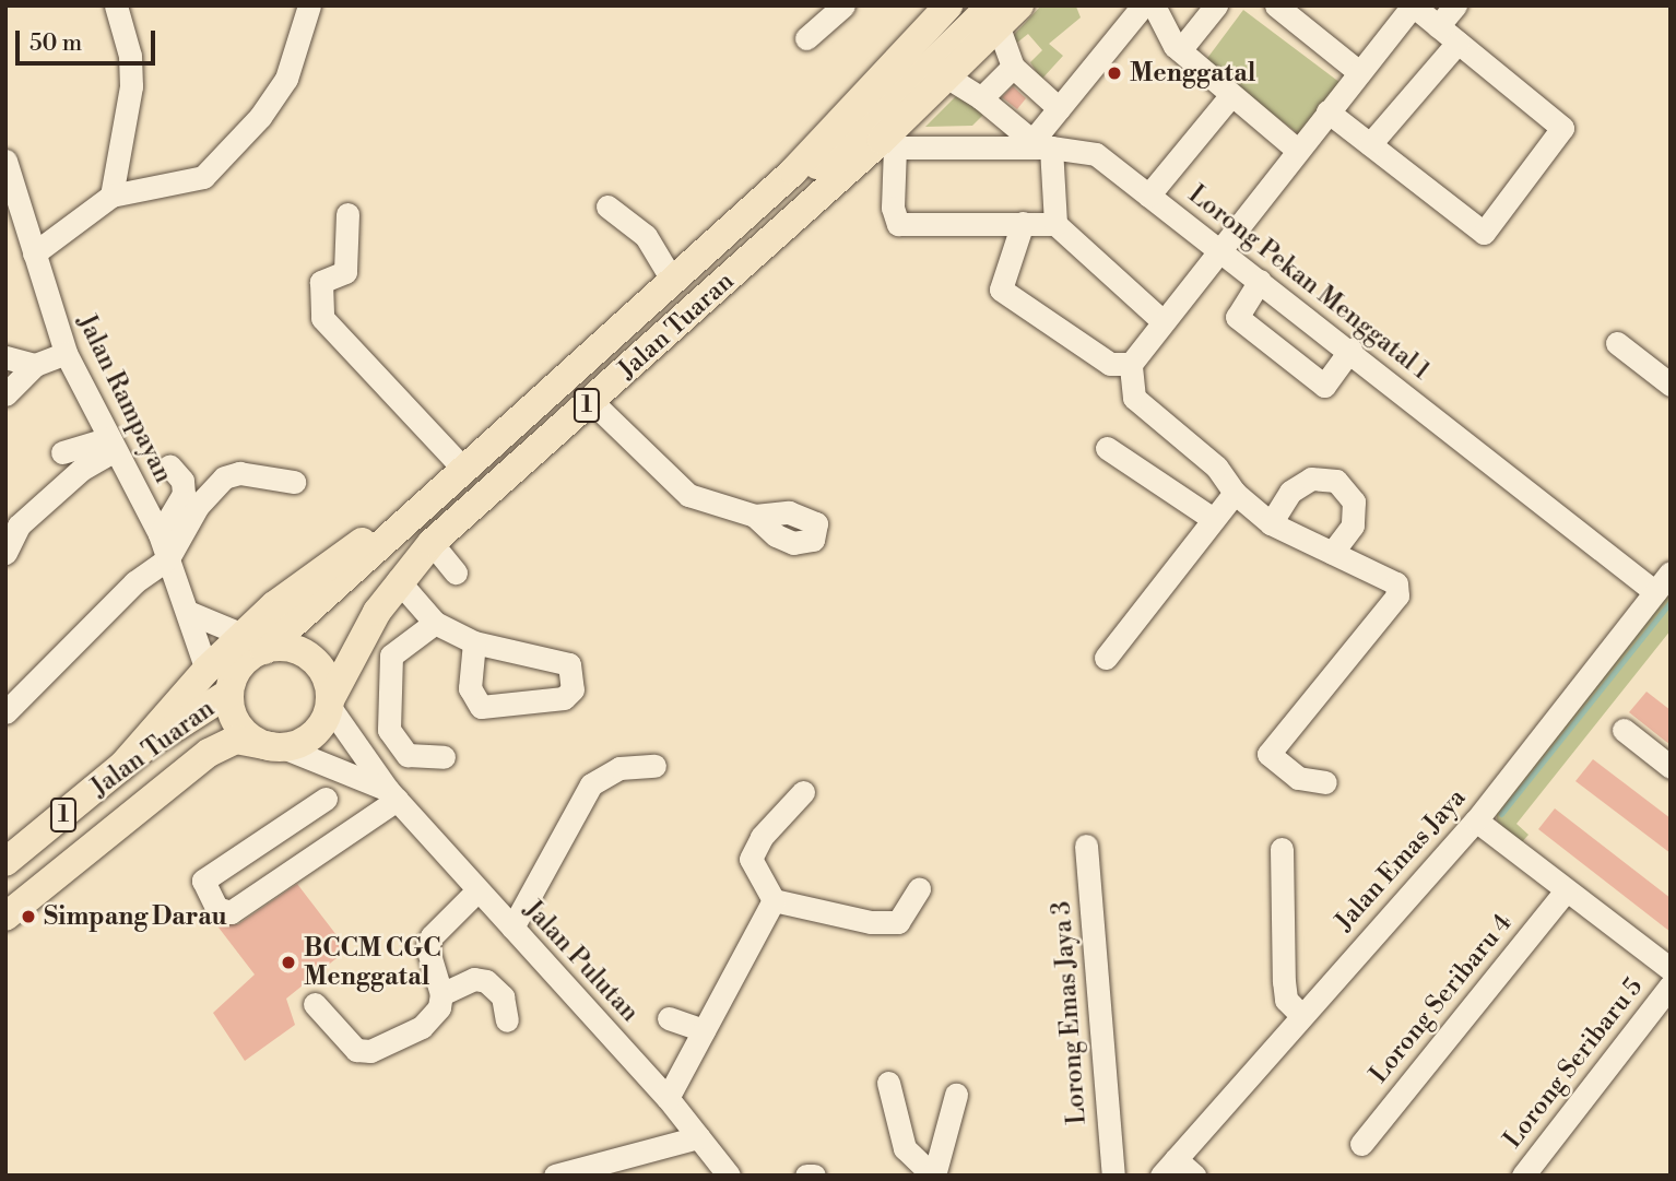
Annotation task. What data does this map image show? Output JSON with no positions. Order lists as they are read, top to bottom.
{
  "streets": {
    "main road": ["Jalan Tuaran", "1"],
    "street": [
      "Lorong Pekan Menggatal 1",
      "Jalan Rampayan",
      "Jalan Emas Jaya",
      "Jalan Pulutan",
      "Lorong Seribaru 4",
      "Lorong Emas Jaya 3",
      "Lorong Seribaru 5"
    ]
  },
  "crossings": [
    ["Lorong Pekan Menggatal 1", "Jalan Tuaran"],
    ["Lorong Pekan Menggatal 1", "Jalan Emas Jaya"],
    ["Jalan Tuaran", "1"],
    ["Jalan Tuaran", "Jalan Pulutan"],
    ["1", "Jalan Pulutan"]
  ],
  "places": ["Menggatal", "Simpang Darau", "BCCM CGC Menggatal"],
  "scale_bar": "50 m"
}
